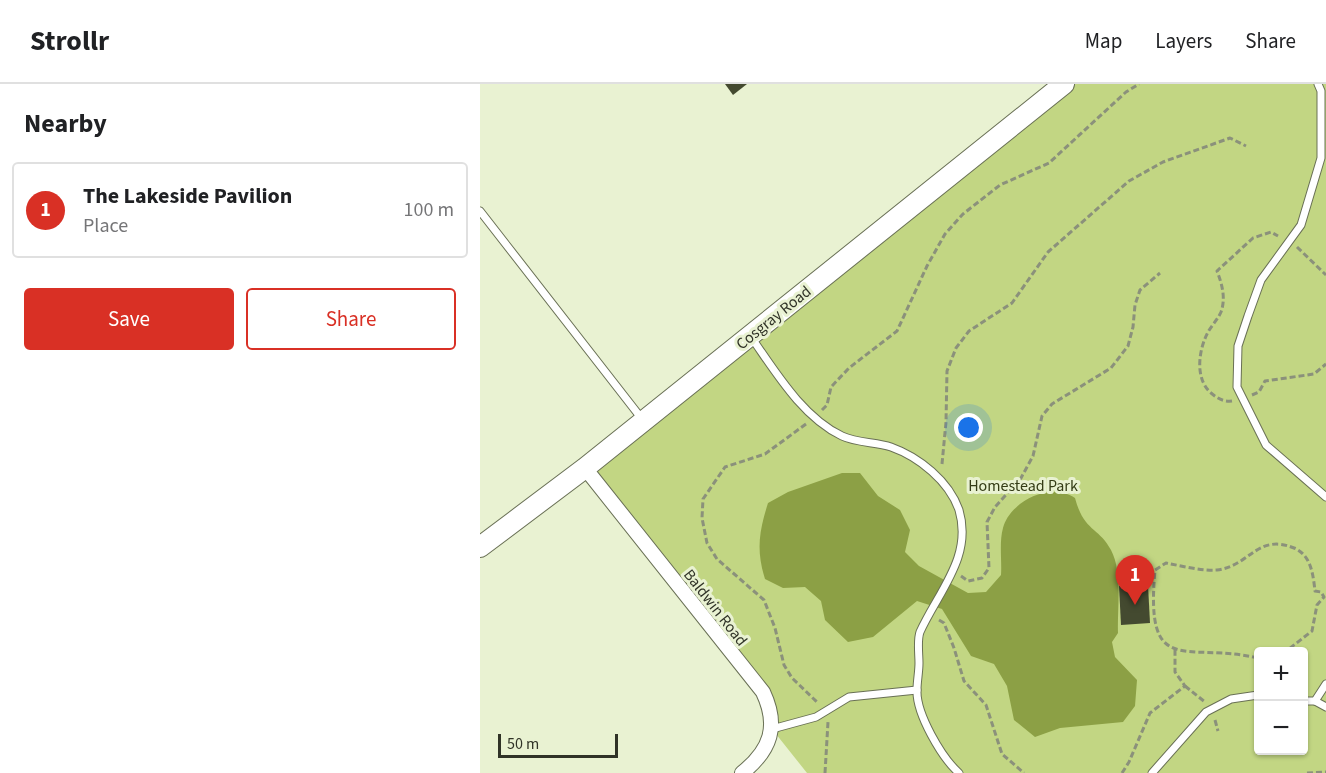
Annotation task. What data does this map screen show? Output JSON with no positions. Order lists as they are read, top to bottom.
{
  "streets": {
    "main road": ["Cosgray Road"],
    "street": ["Baldwin Road"]
  },
  "crossings": [
    ["Cosgray Road", "Baldwin Road"]
  ],
  "parks": ["Homestead Park"],
  "scale_bar": "50 m",
  "page": {
    "header": "Strollr",
    "nav": ["Map", "Layers", "Share"],
    "heading": "Nearby",
    "list": [
      {
        "mark": "1",
        "name": "The Lakeside Pavilion",
        "note": "Place",
        "value": "100 m"
      }
    ],
    "buttons": ["Save", "Share"],
    "pins": "1",
    "map_buttons": ["+", "−"],
    "scale": "50 m"
  }
}
